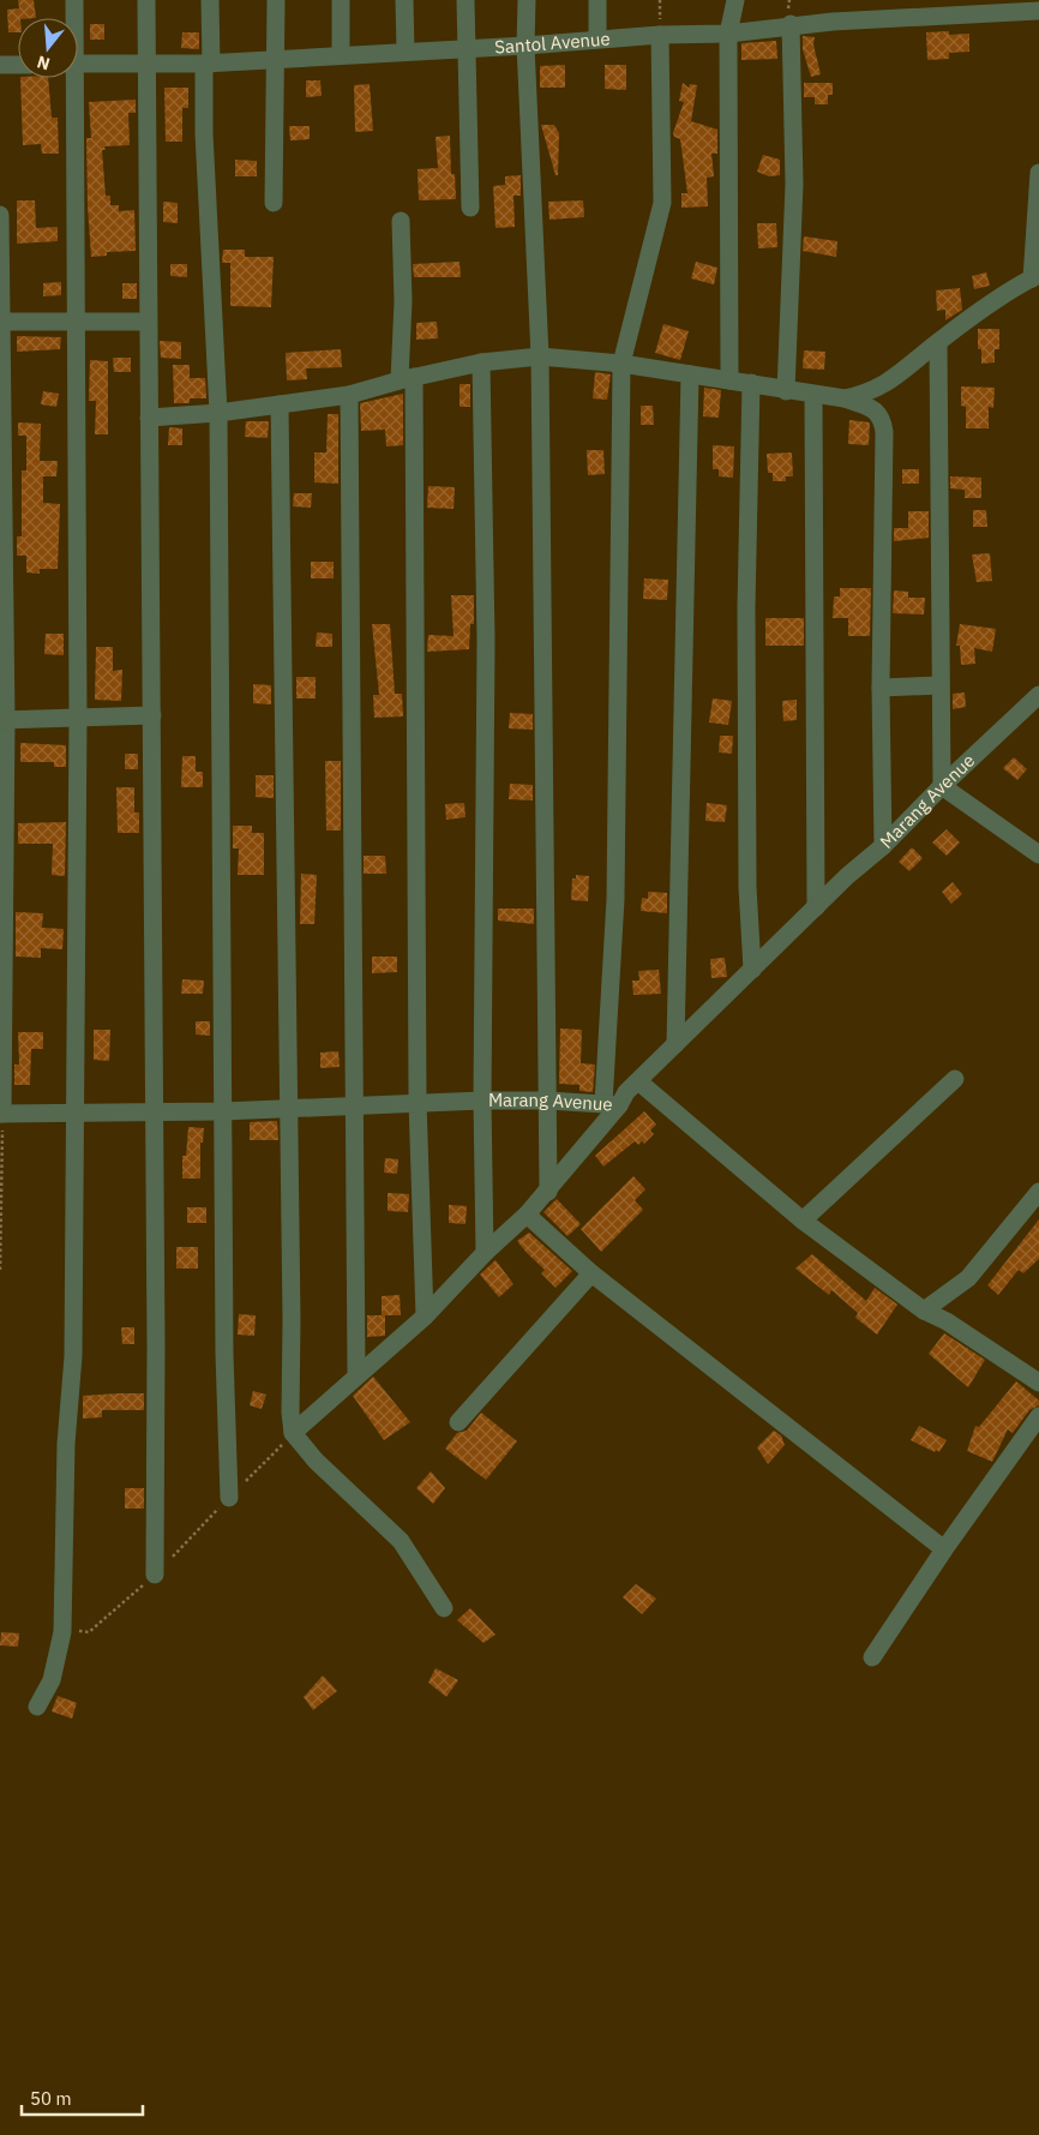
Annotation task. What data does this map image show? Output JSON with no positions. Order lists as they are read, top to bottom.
{
  "streets": {
    "street": ["Santol Avenue", "Marang Avenue"]
  },
  "scale_bar": "50 m",
  "north": "bottom"
}
